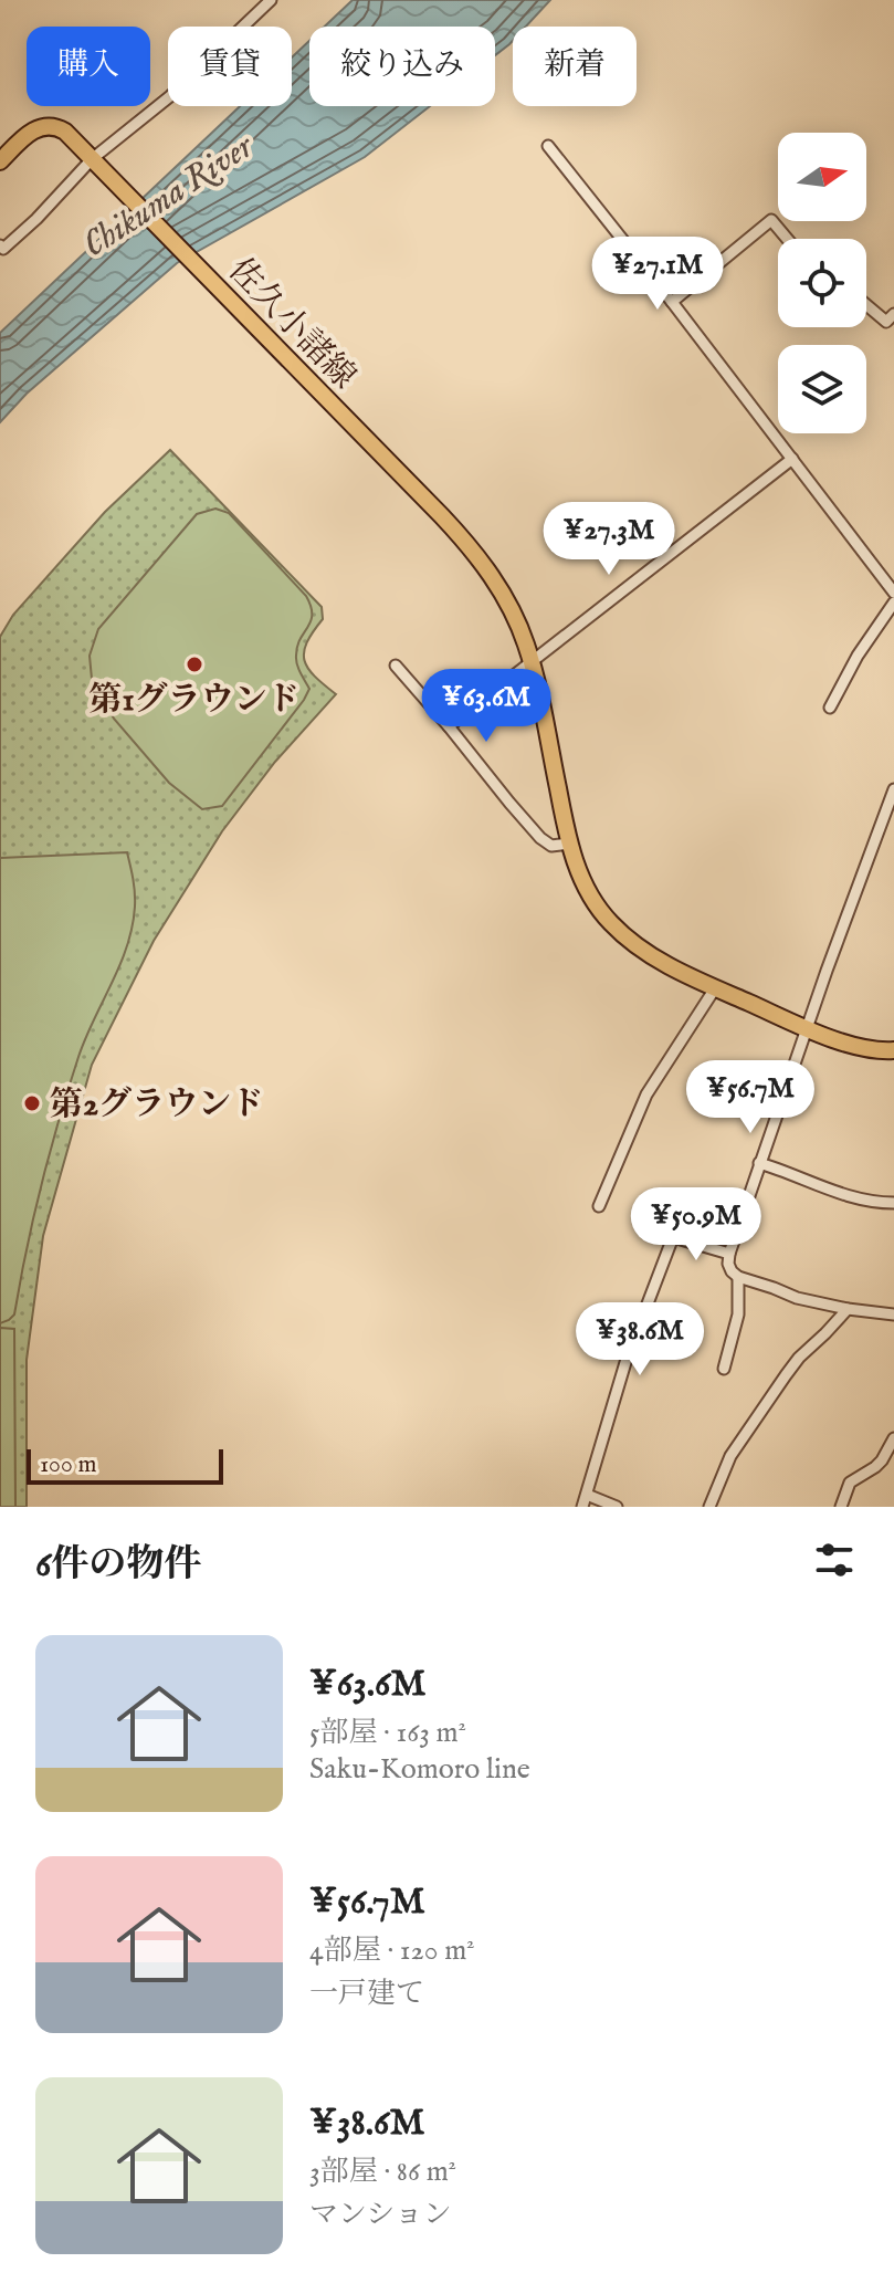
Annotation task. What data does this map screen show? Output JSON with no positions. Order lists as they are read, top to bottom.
{
  "streets": {
    "main road": ["佐久小諸線"]
  },
  "water": ["Chikuma River"],
  "places": ["第1グラウンド", "第2グラウンド"],
  "scale_bar": "100 m",
  "north": "right",
  "page": {
    "chip": [
      "購入",
      "賃貸",
      "絞り込み",
      "新着"
    ],
    "price": [
      "¥27.1M",
      "¥27.3M",
      "¥63.6M",
      "¥56.7M",
      "¥50.9M",
      "¥38.6M"
    ],
    "scale": "100 m",
    "heading": "6件の物件",
    "list": [
      {
        "name": "¥63.6M",
        "note": "5部屋 · 163 m² · Saku-Komoro line"
      },
      {
        "name": "¥56.7M",
        "note": "4部屋 · 120 m² · 一戸建て"
      },
      {
        "name": "¥38.6M",
        "note": "3部屋 · 86 m² · マンション"
      }
    ]
  }
}
